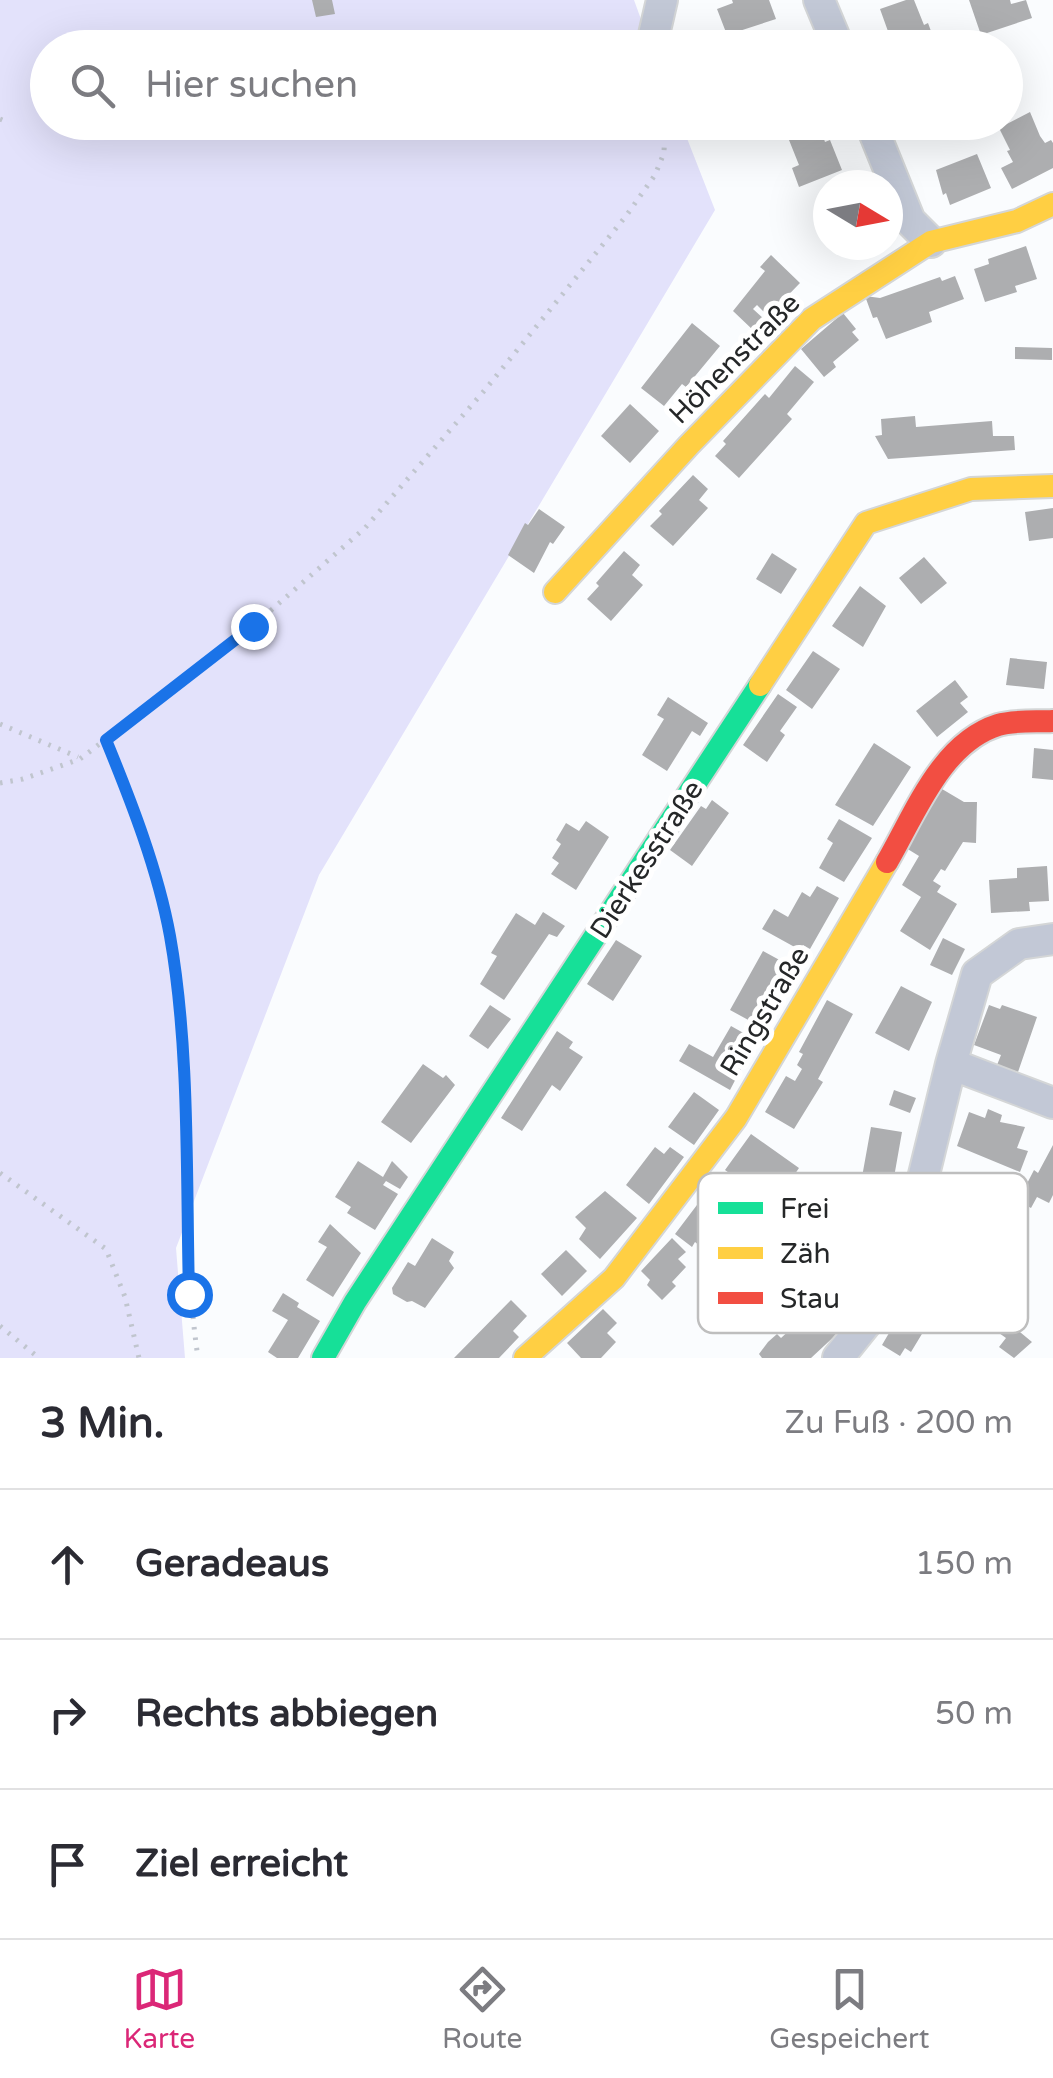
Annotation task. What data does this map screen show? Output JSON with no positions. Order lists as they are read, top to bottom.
{
  "streets": {
    "street": ["Höhenstraße", "Dierkesstraße", "Ringstraße"]
  },
  "legend": ["Frei", "Zäh", "Stau"],
  "north": "right",
  "page": {
    "search": "Hier suchen",
    "heading": ["3 Min.", "Zu Fuß · 200 m"],
    "list": [
      ["Geradeaus", "150 m"],
      ["Rechts abbiegen", "50 m"],
      "Ziel erreicht"
    ],
    "nav": ["Karte", "Route", "Gespeichert"]
  }
}
